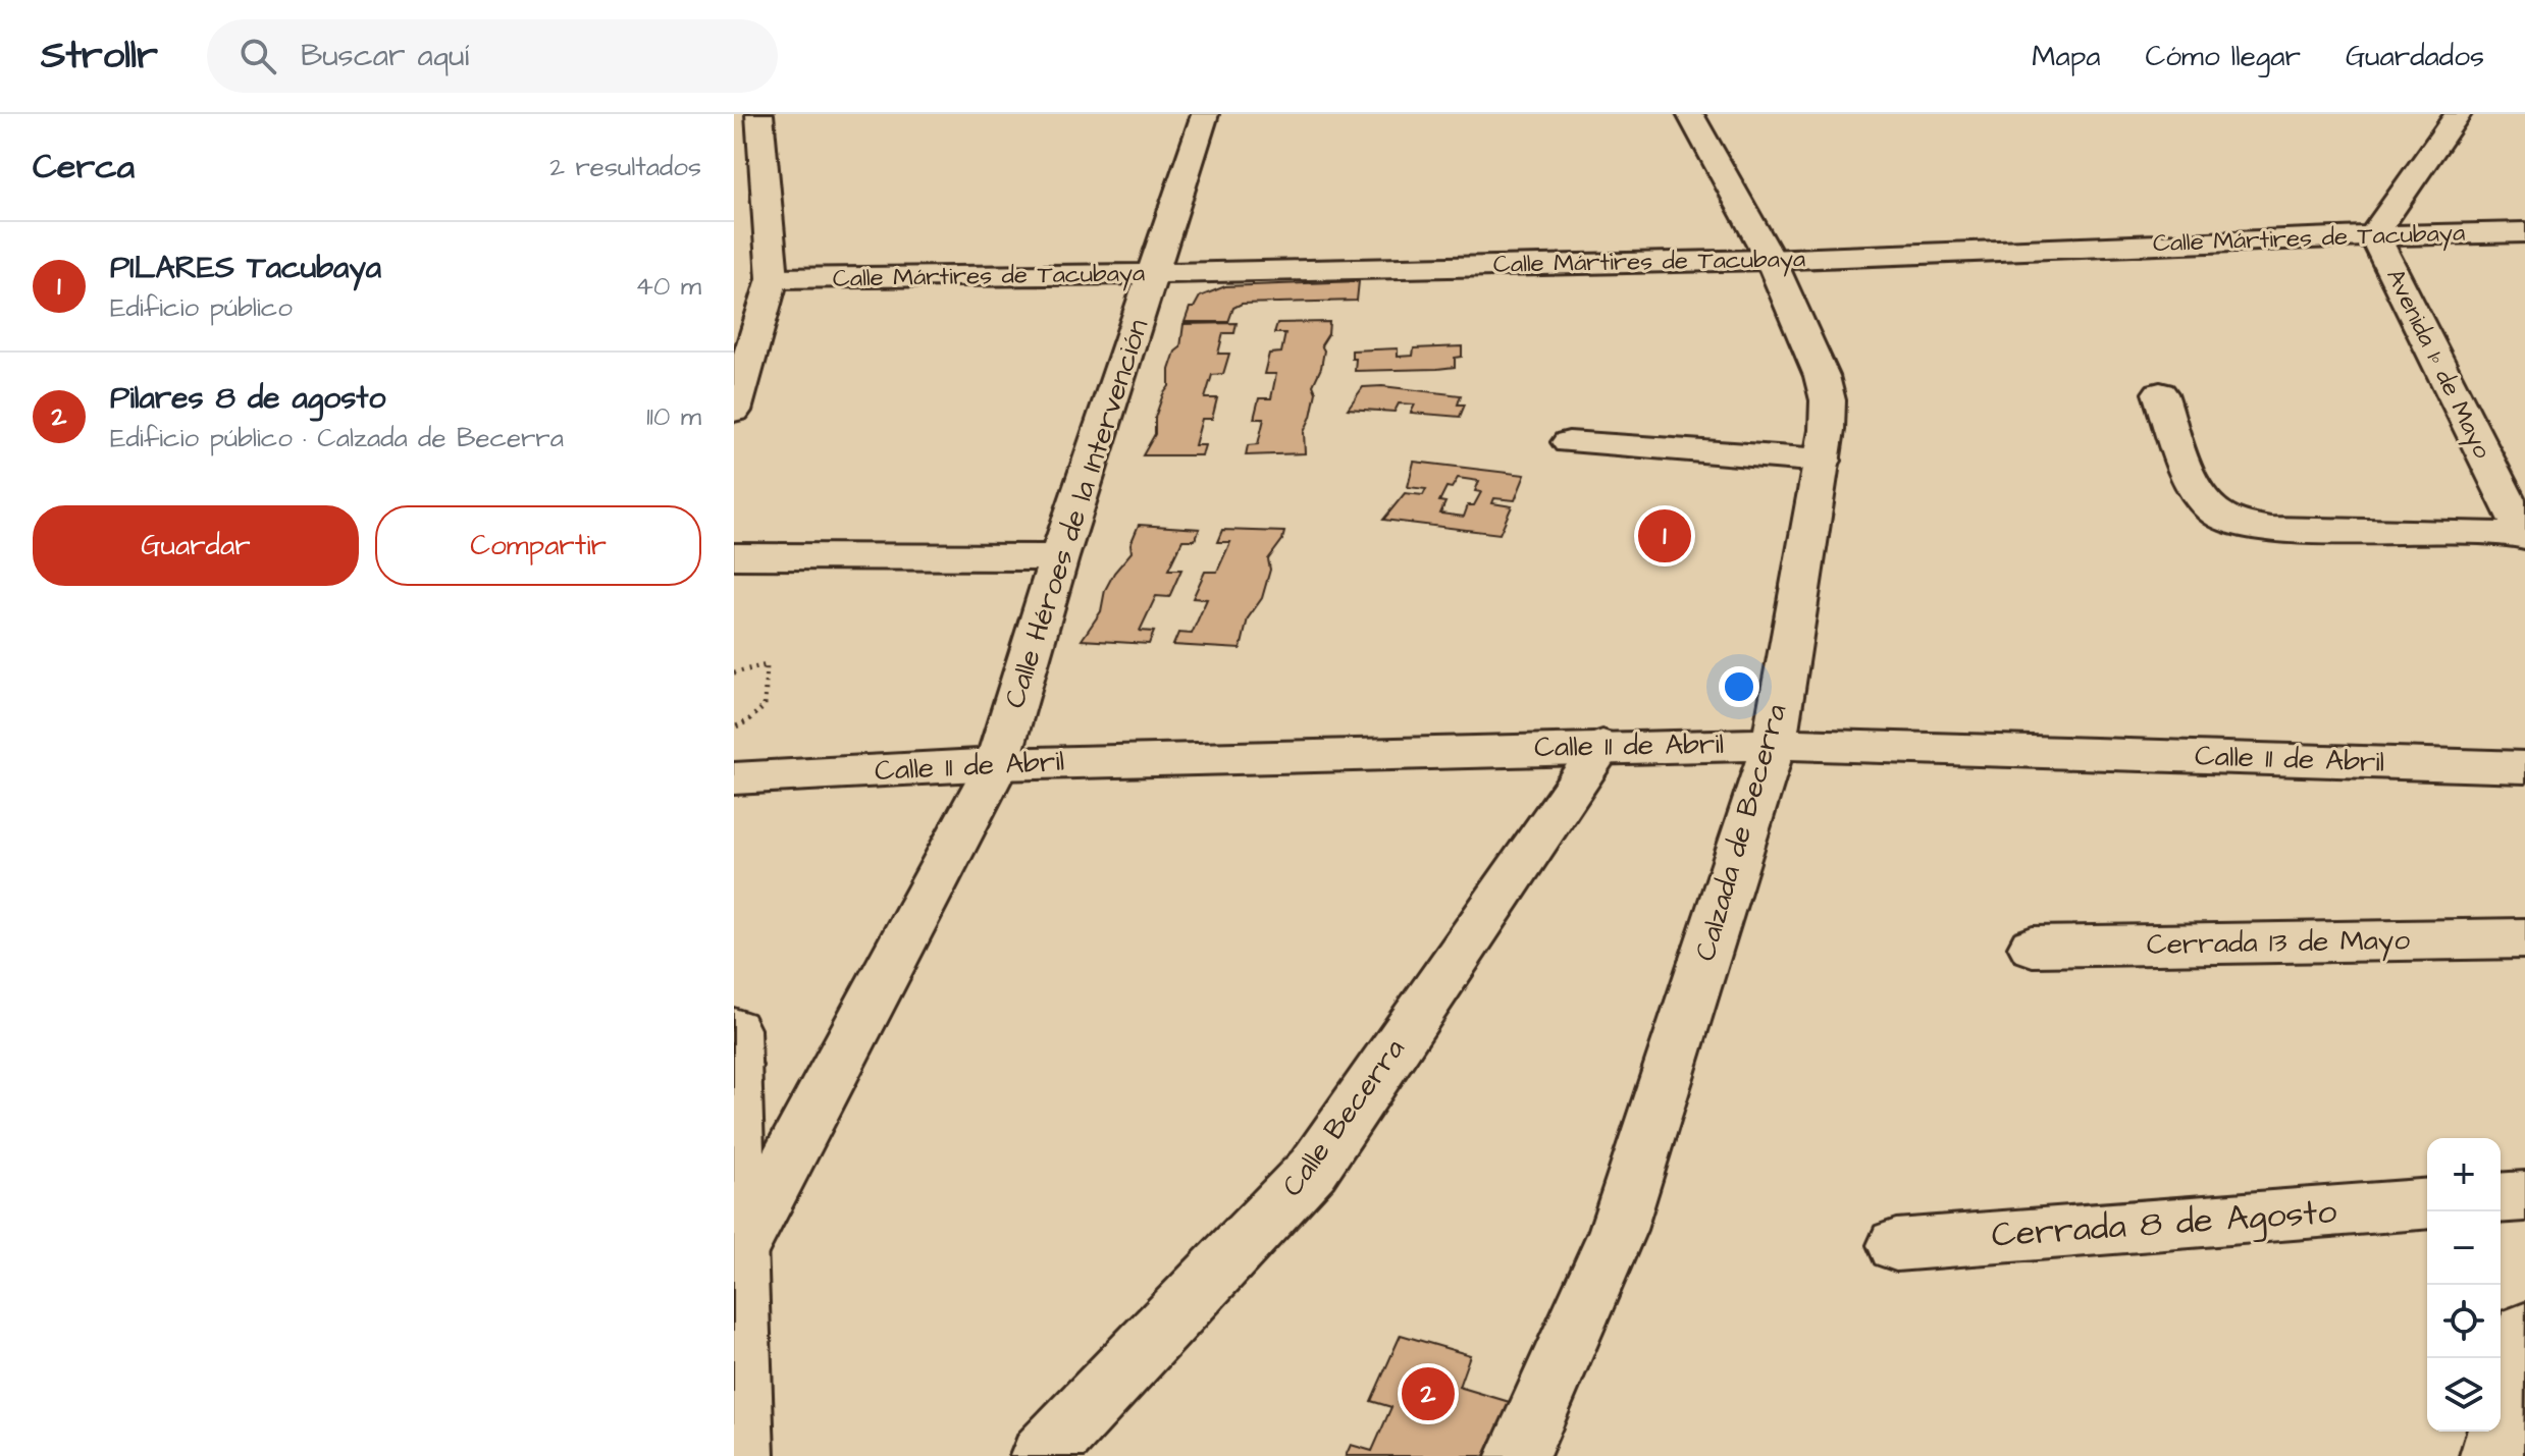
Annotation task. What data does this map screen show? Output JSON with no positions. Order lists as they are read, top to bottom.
{
  "streets": {
    "street": [
      "Calle Mártires de Tacubaya",
      "Avenida 1º de Mayo",
      "Calle Héroes de la Intervención",
      "Calle 11 de Abril",
      "Calzada de Becerra",
      "Cerrada 13 de Mayo",
      "Calle Becerra",
      "Cerrada 8 de Agosto"
    ]
  },
  "crossings": [
    ["Calle Mártires de Tacubaya", "Avenida 1º de Mayo"],
    ["Calle Mártires de Tacubaya", "Calle Héroes de la Intervención"],
    ["Calle Mártires de Tacubaya", "Calzada de Becerra"],
    ["Calle Héroes de la Intervención", "Calle 11 de Abril"],
    ["Calle 11 de Abril", "Calzada de Becerra"],
    ["Calle 11 de Abril", "Calle Becerra"]
  ],
  "page": {
    "header": "Strollr",
    "search": "Buscar aquí",
    "nav": ["Mapa", "Cómo llegar", "Guardados"],
    "heading": ["Cerca", "2 resultados"],
    "list": [
      {
        "mark": "1",
        "name": "PILARES Tacubaya",
        "note": "Edificio público",
        "value": "40 m"
      },
      {
        "mark": "2",
        "name": "Pilares 8 de agosto",
        "note": "Edificio público · Calzada de Becerra",
        "value": "110 m"
      }
    ],
    "buttons": ["Guardar", "Compartir"],
    "pins": ["1", "2"],
    "map_buttons": ["+", "−"]
  }
}
